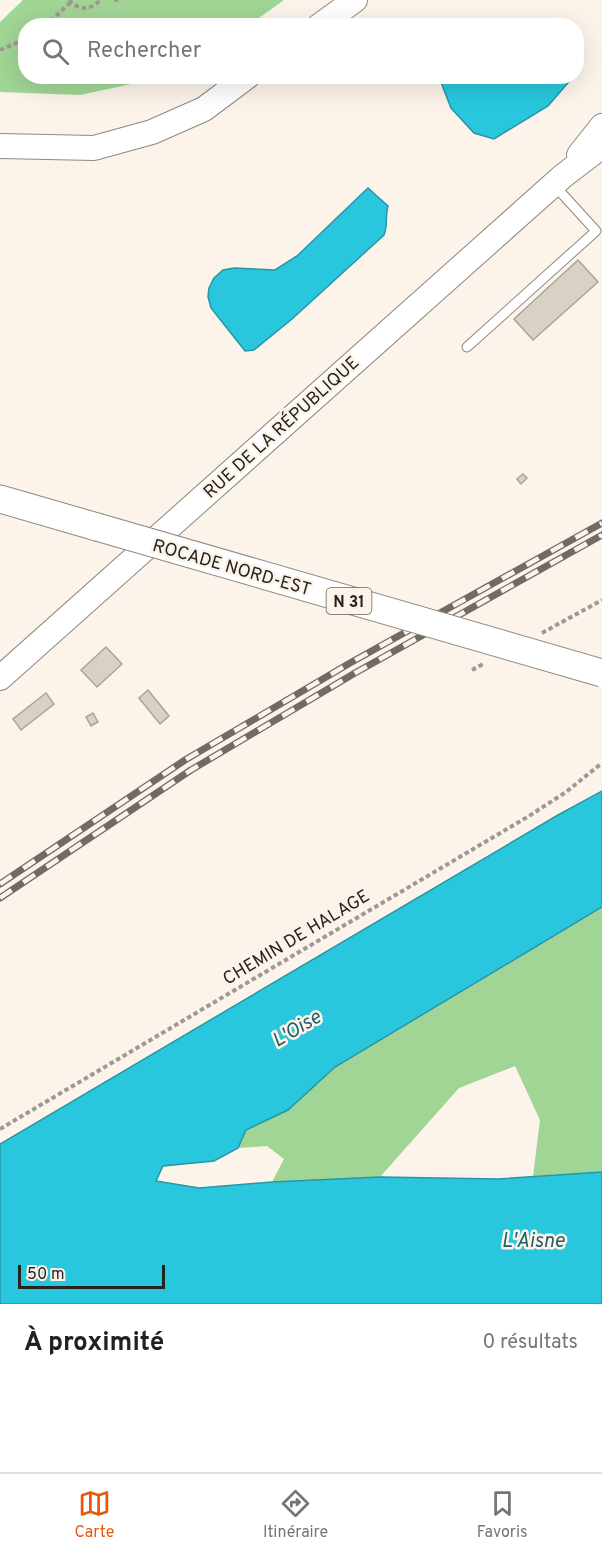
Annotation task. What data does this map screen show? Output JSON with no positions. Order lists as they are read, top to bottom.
{
  "streets": {
    "main road": ["RUE DE LA RÉPUBLIQUE", "ROCADE NORD-EST", "N 31"],
    "path": ["CHEMIN DE HALAGE"]
  },
  "water": ["L'Oise", "L'Aisne"],
  "scale_bar": "50 m",
  "page": {
    "search": "Rechercher",
    "scale": "50 m",
    "heading": ["À proximité", "0 résultats"],
    "nav": ["Carte", "Itinéraire", "Favoris"]
  }
}
